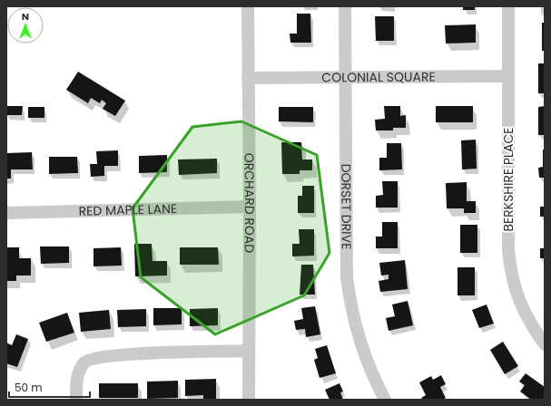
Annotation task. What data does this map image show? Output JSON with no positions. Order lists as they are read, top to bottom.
{
  "streets": {
    "street": [
      "COLONIAL SQUARE",
      "BERKSHIRE PLACE",
      "ORCHARD ROAD",
      "DORSET DRIVE",
      "RED MAPLE LANE"
    ]
  },
  "crossings": [
    ["COLONIAL SQUARE", "BERKSHIRE PLACE"],
    ["COLONIAL SQUARE", "ORCHARD ROAD"],
    ["COLONIAL SQUARE", "DORSET DRIVE"],
    ["ORCHARD ROAD", "RED MAPLE LANE"]
  ],
  "scale_bar": "50 m",
  "north": "top"
}
